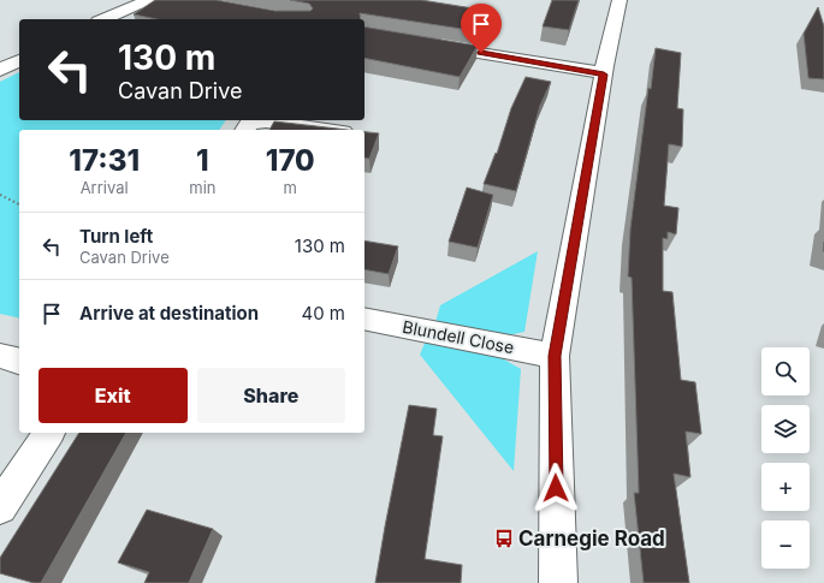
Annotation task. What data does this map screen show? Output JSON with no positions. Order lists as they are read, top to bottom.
{
  "streets": {
    "street": ["Blundell Close"]
  },
  "places": {
    "bus stop": ["Carnegie Road"]
  },
  "page": {
    "turn": ["130 m", "Cavan Drive"],
    "eta": [
      "17:31",
      "Arrival",
      "1",
      "min",
      "170",
      "m"
    ],
    "list": [
      {
        "name": "Turn left",
        "note": "Cavan Drive",
        "value": "130 m"
      },
      {
        "name": "Arrive at destination",
        "value": "40 m"
      }
    ],
    "map_buttons": ["+", "−"],
    "buttons": ["Exit", "Share"]
  }
}
